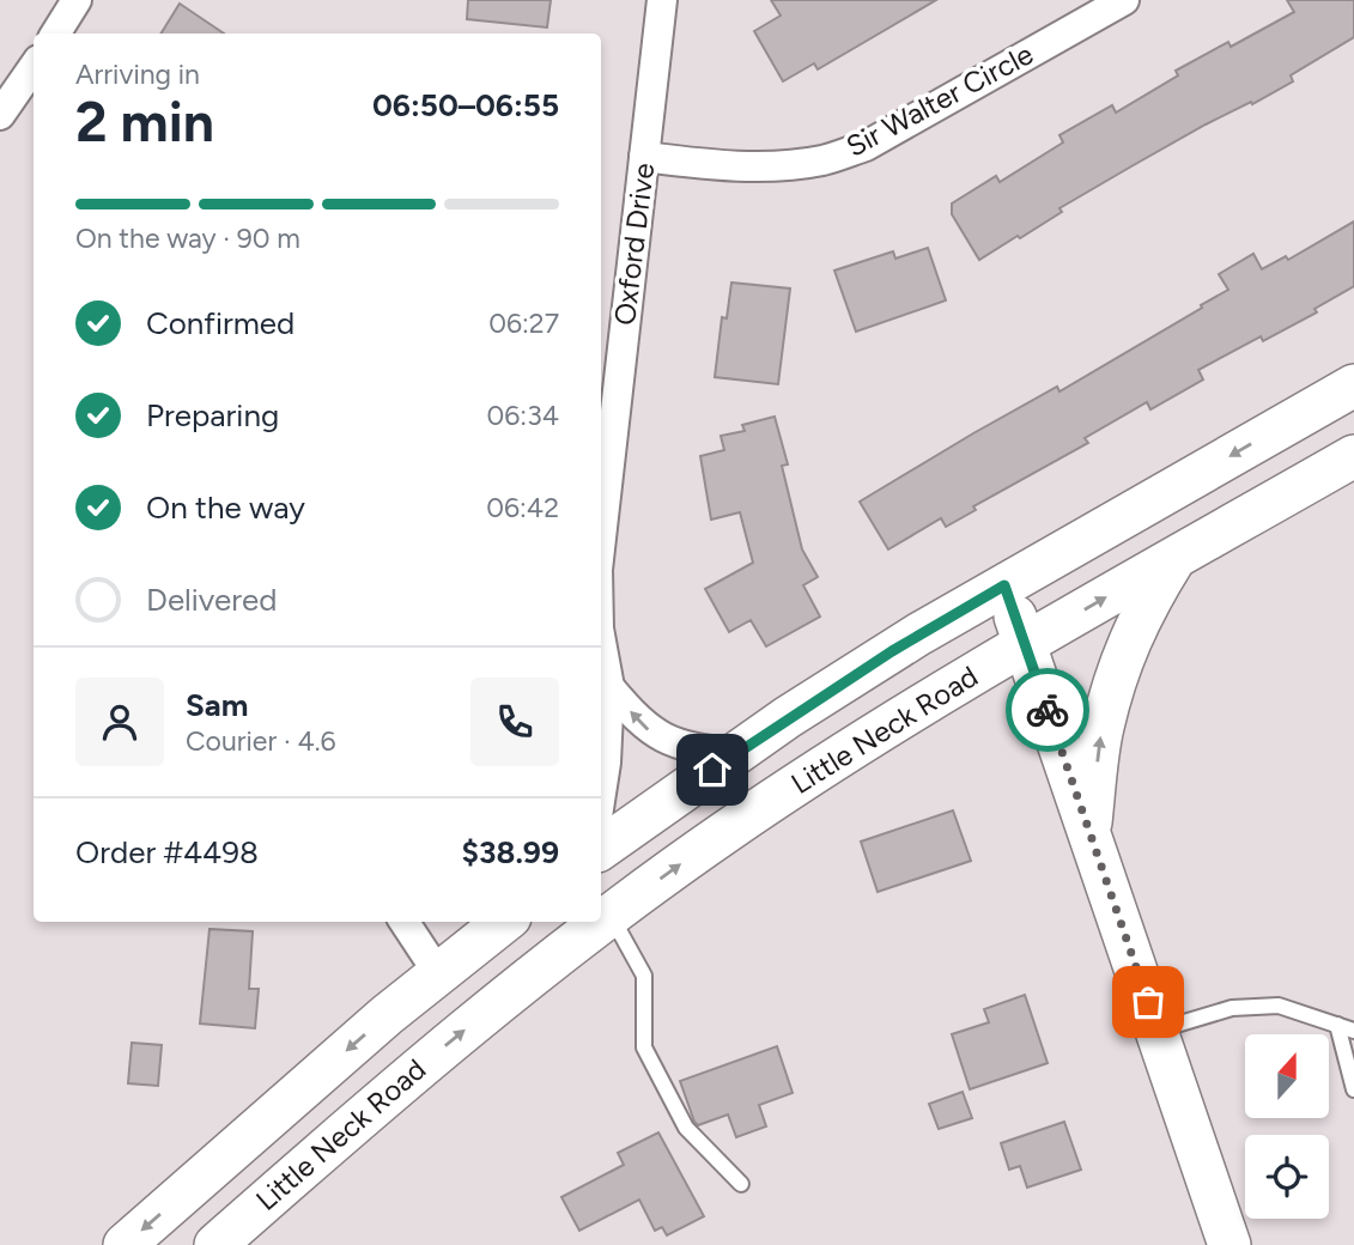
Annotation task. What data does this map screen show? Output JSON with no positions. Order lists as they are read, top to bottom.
{
  "streets": {
    "street": ["Sir Walter Circle", "Oxford Drive", "Little Neck Road"]
  },
  "crossings": [
    ["Sir Walter Circle", "Oxford Drive"],
    ["Oxford Drive", "Little Neck Road"]
  ],
  "north": "top",
  "page": {
    "heading": ["2 min", "Arriving in", "06:50–06:55"],
    "panel": [
      "Sam",
      "Courier · 4.6",
      "Order #4498",
      "$38.99"
    ],
    "bar": "On the way · 90 m",
    "list": [
      ["Confirmed", "06:27"],
      ["Preparing", "06:34"],
      ["On the way", "06:42"],
      "Delivered"
    ]
  }
}
